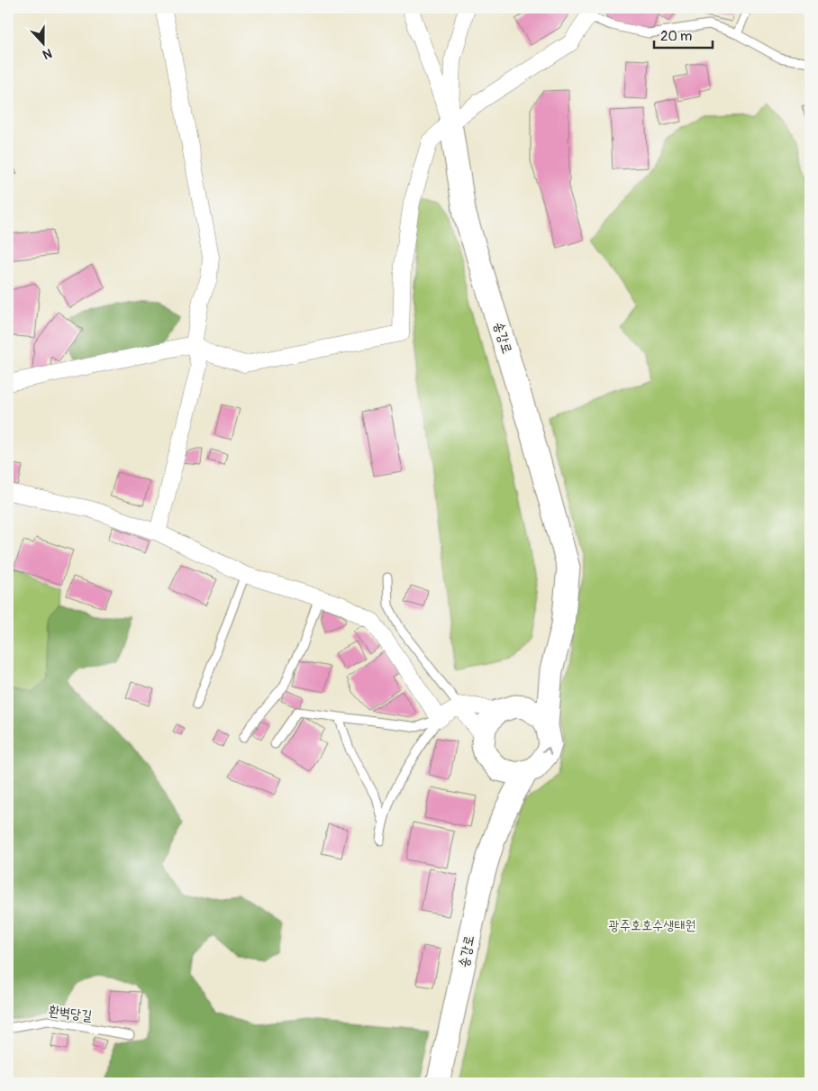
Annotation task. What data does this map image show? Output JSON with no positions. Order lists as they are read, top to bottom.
{
  "streets": {
    "main road": ["송강로"],
    "lane": ["환벽당길"]
  },
  "parks": ["광주호호수생태원"],
  "scale_bar": "20 m",
  "north": "bottom"
}
